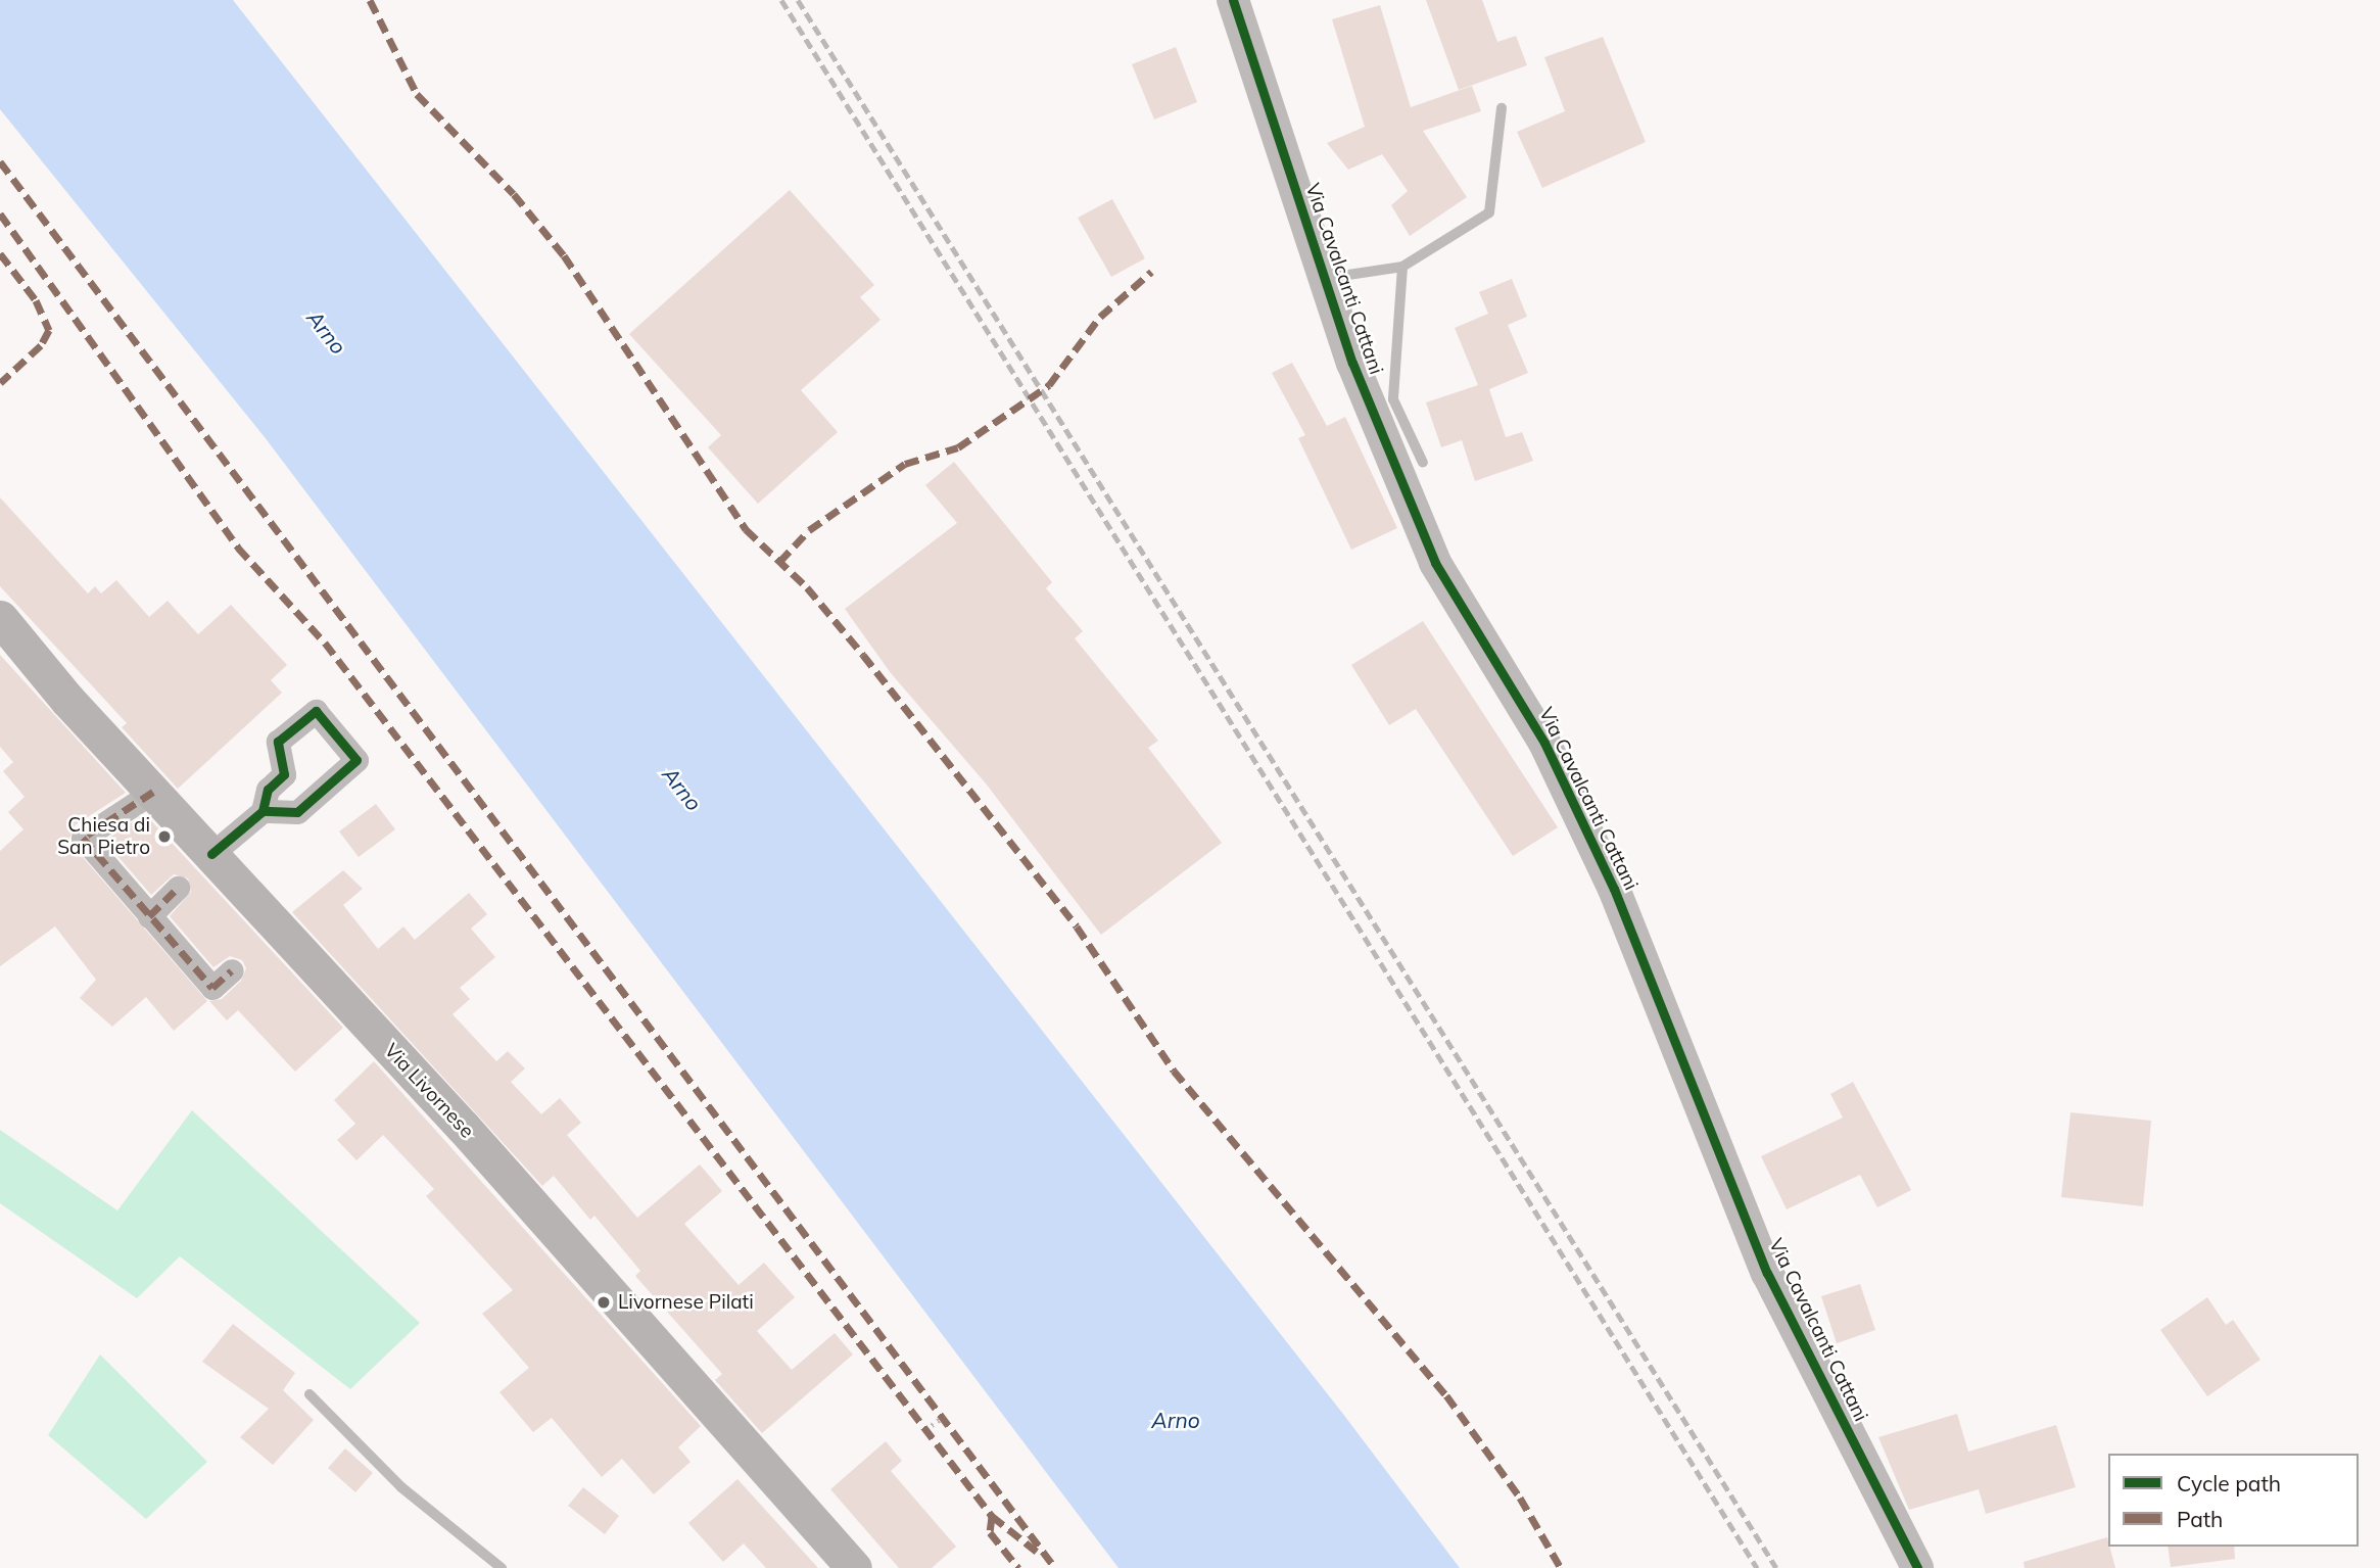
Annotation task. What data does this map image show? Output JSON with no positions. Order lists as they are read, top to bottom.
{
  "streets": {
    "main road": ["Via Livornese"],
    "street": ["Via Cavalcanti Cattani"]
  },
  "water": ["Arno"],
  "places": ["Chiesa di San Pietro", "Livornese Pilati"],
  "legend": ["Cycle path", "Path"]
}
